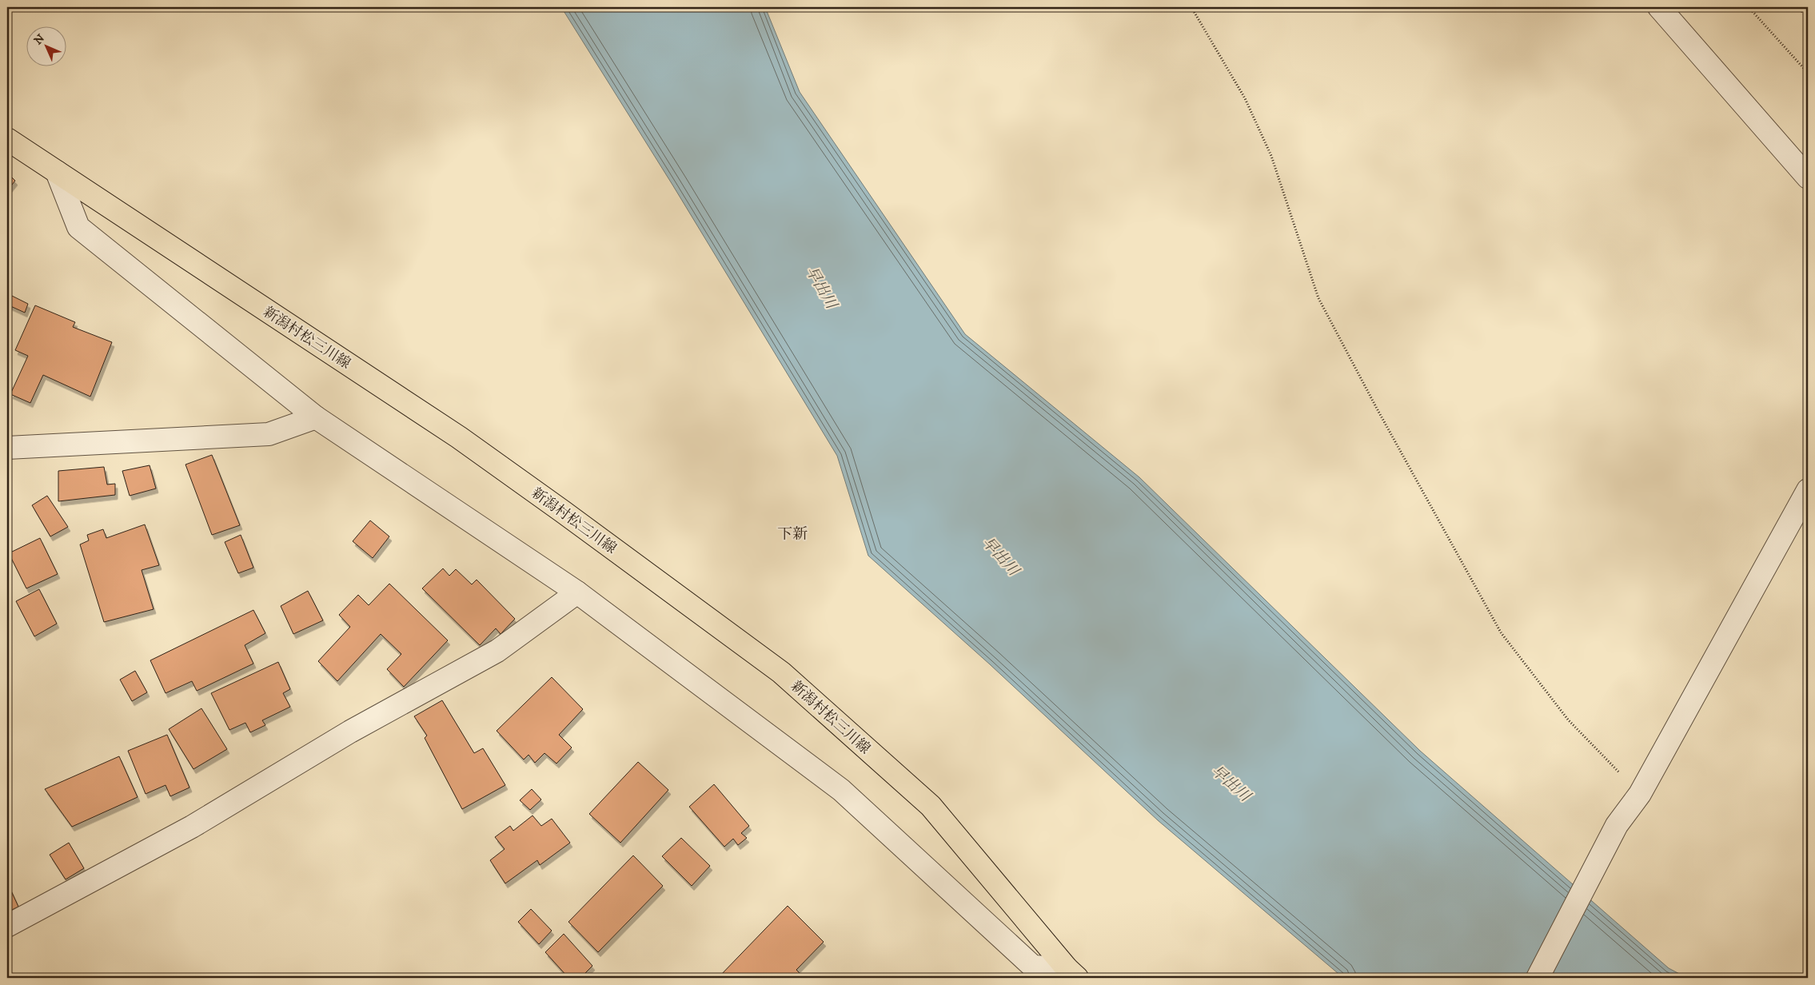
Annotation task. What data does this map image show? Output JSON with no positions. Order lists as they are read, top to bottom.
{
  "streets": {
    "main road": ["新潟村松三川線"]
  },
  "districts": ["下新"],
  "water": ["早出川"],
  "north": "top left"
}
